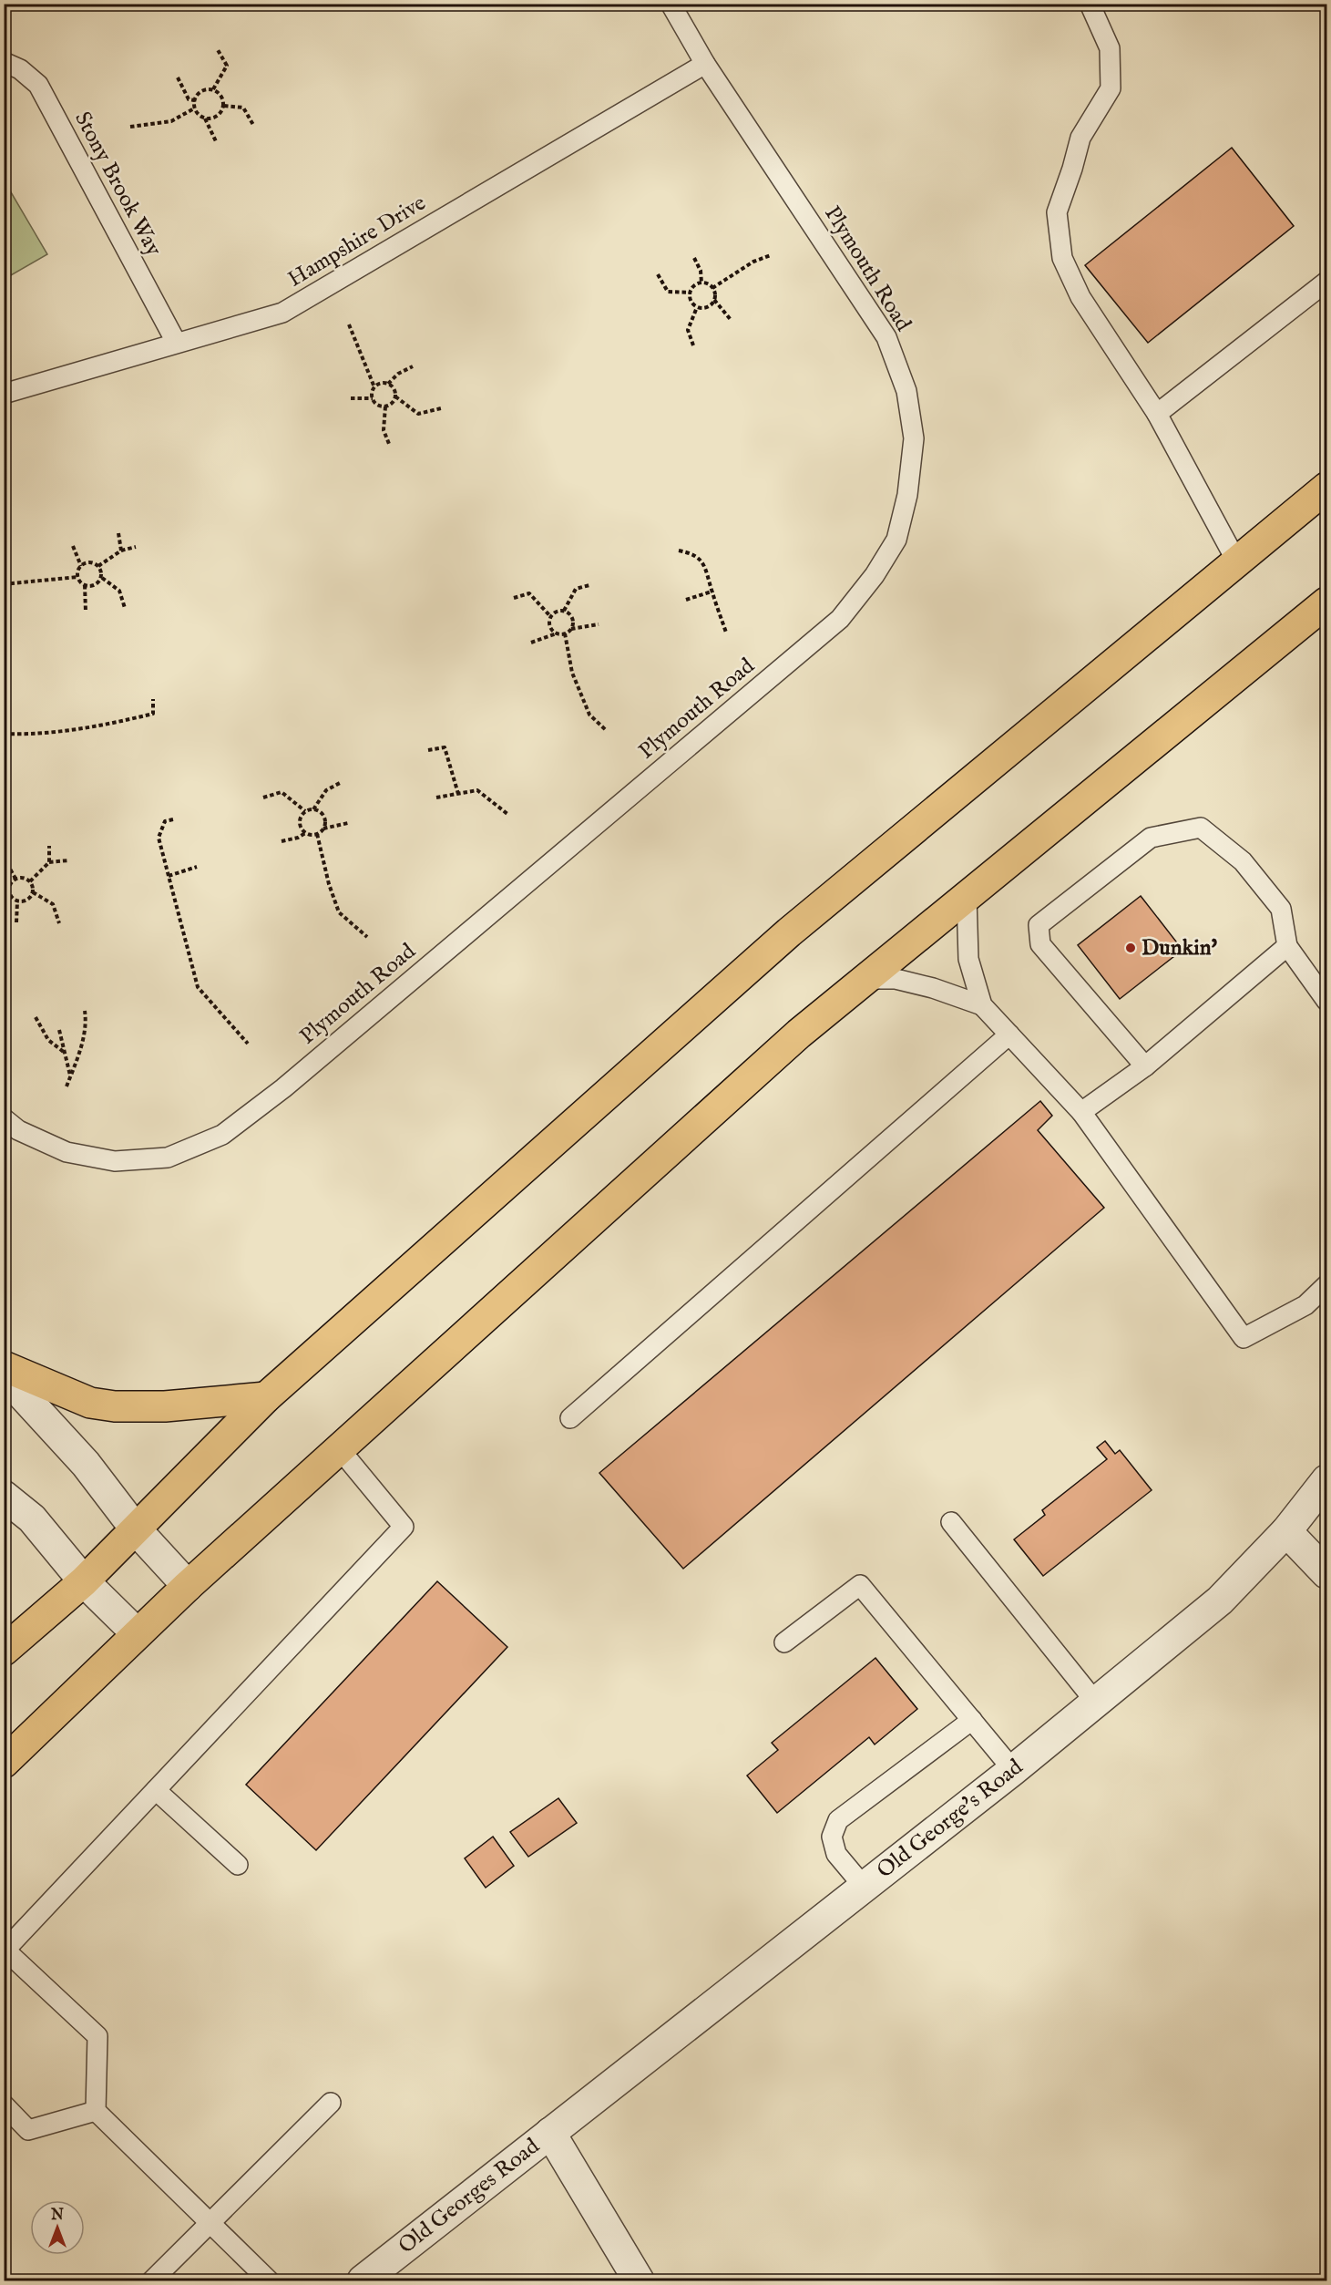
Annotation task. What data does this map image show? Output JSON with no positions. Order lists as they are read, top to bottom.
{
  "streets": {
    "street": ["Old George's Road", "Old Georges Road"],
    "lane": ["Stony Brook Way", "Hampshire Drive", "Plymouth Road"]
  },
  "crossings": [
    ["Stony Brook Way", "Hampshire Drive"],
    ["Hampshire Drive", "Plymouth Road"],
    ["Old George's Road", "Old Georges Road"]
  ],
  "places": ["Dunkin'"],
  "north": "top"
}
